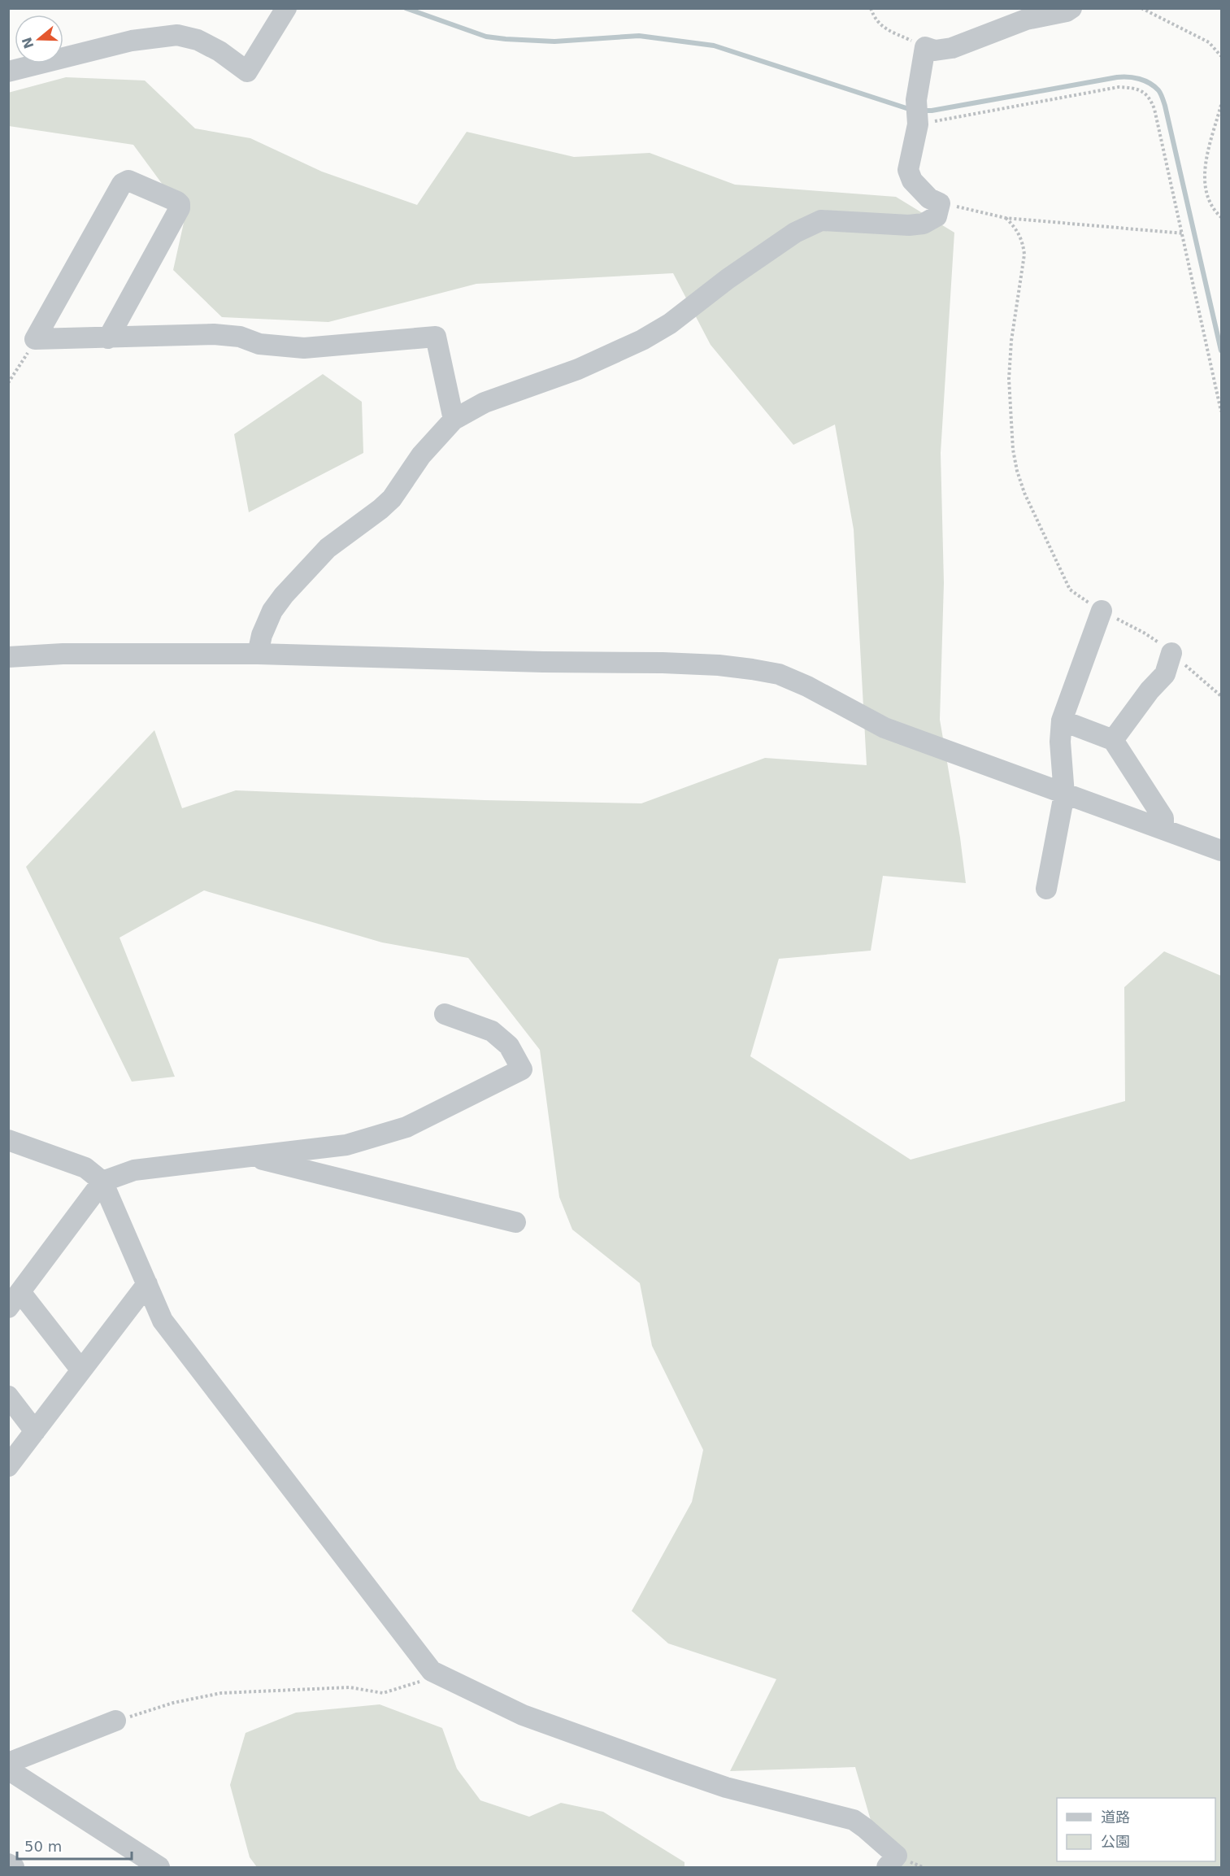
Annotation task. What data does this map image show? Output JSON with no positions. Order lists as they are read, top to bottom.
{
  "legend": ["道路", "公園"],
  "scale_bar": "50 m",
  "north": "left"
}
